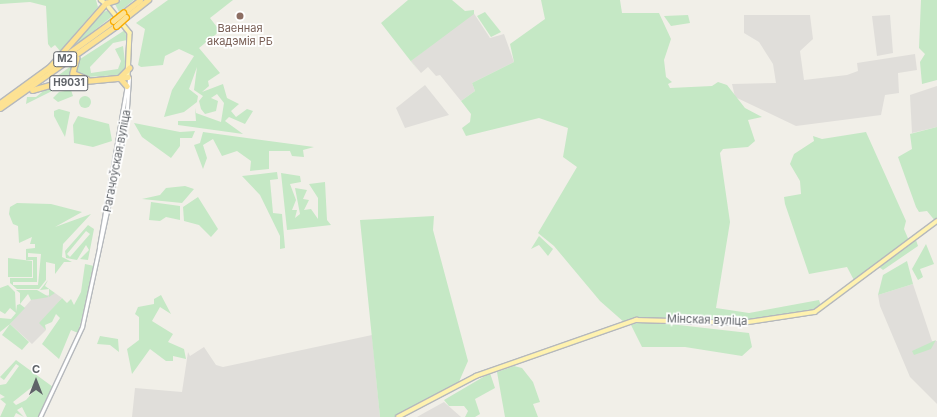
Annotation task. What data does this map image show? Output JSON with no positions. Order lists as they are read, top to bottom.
{
  "streets": {
    "highway": ["М2", "Н9031"],
    "main road": ["Рагачоўская вуліца", "Мінская вуліца"]
  },
  "crossings": [
    ["М2", "Н9031"],
    ["Н9031", "Рагачоўская вуліца"]
  ],
  "places": ["Ваенная акадэмія РБ"],
  "north": "top"
}
